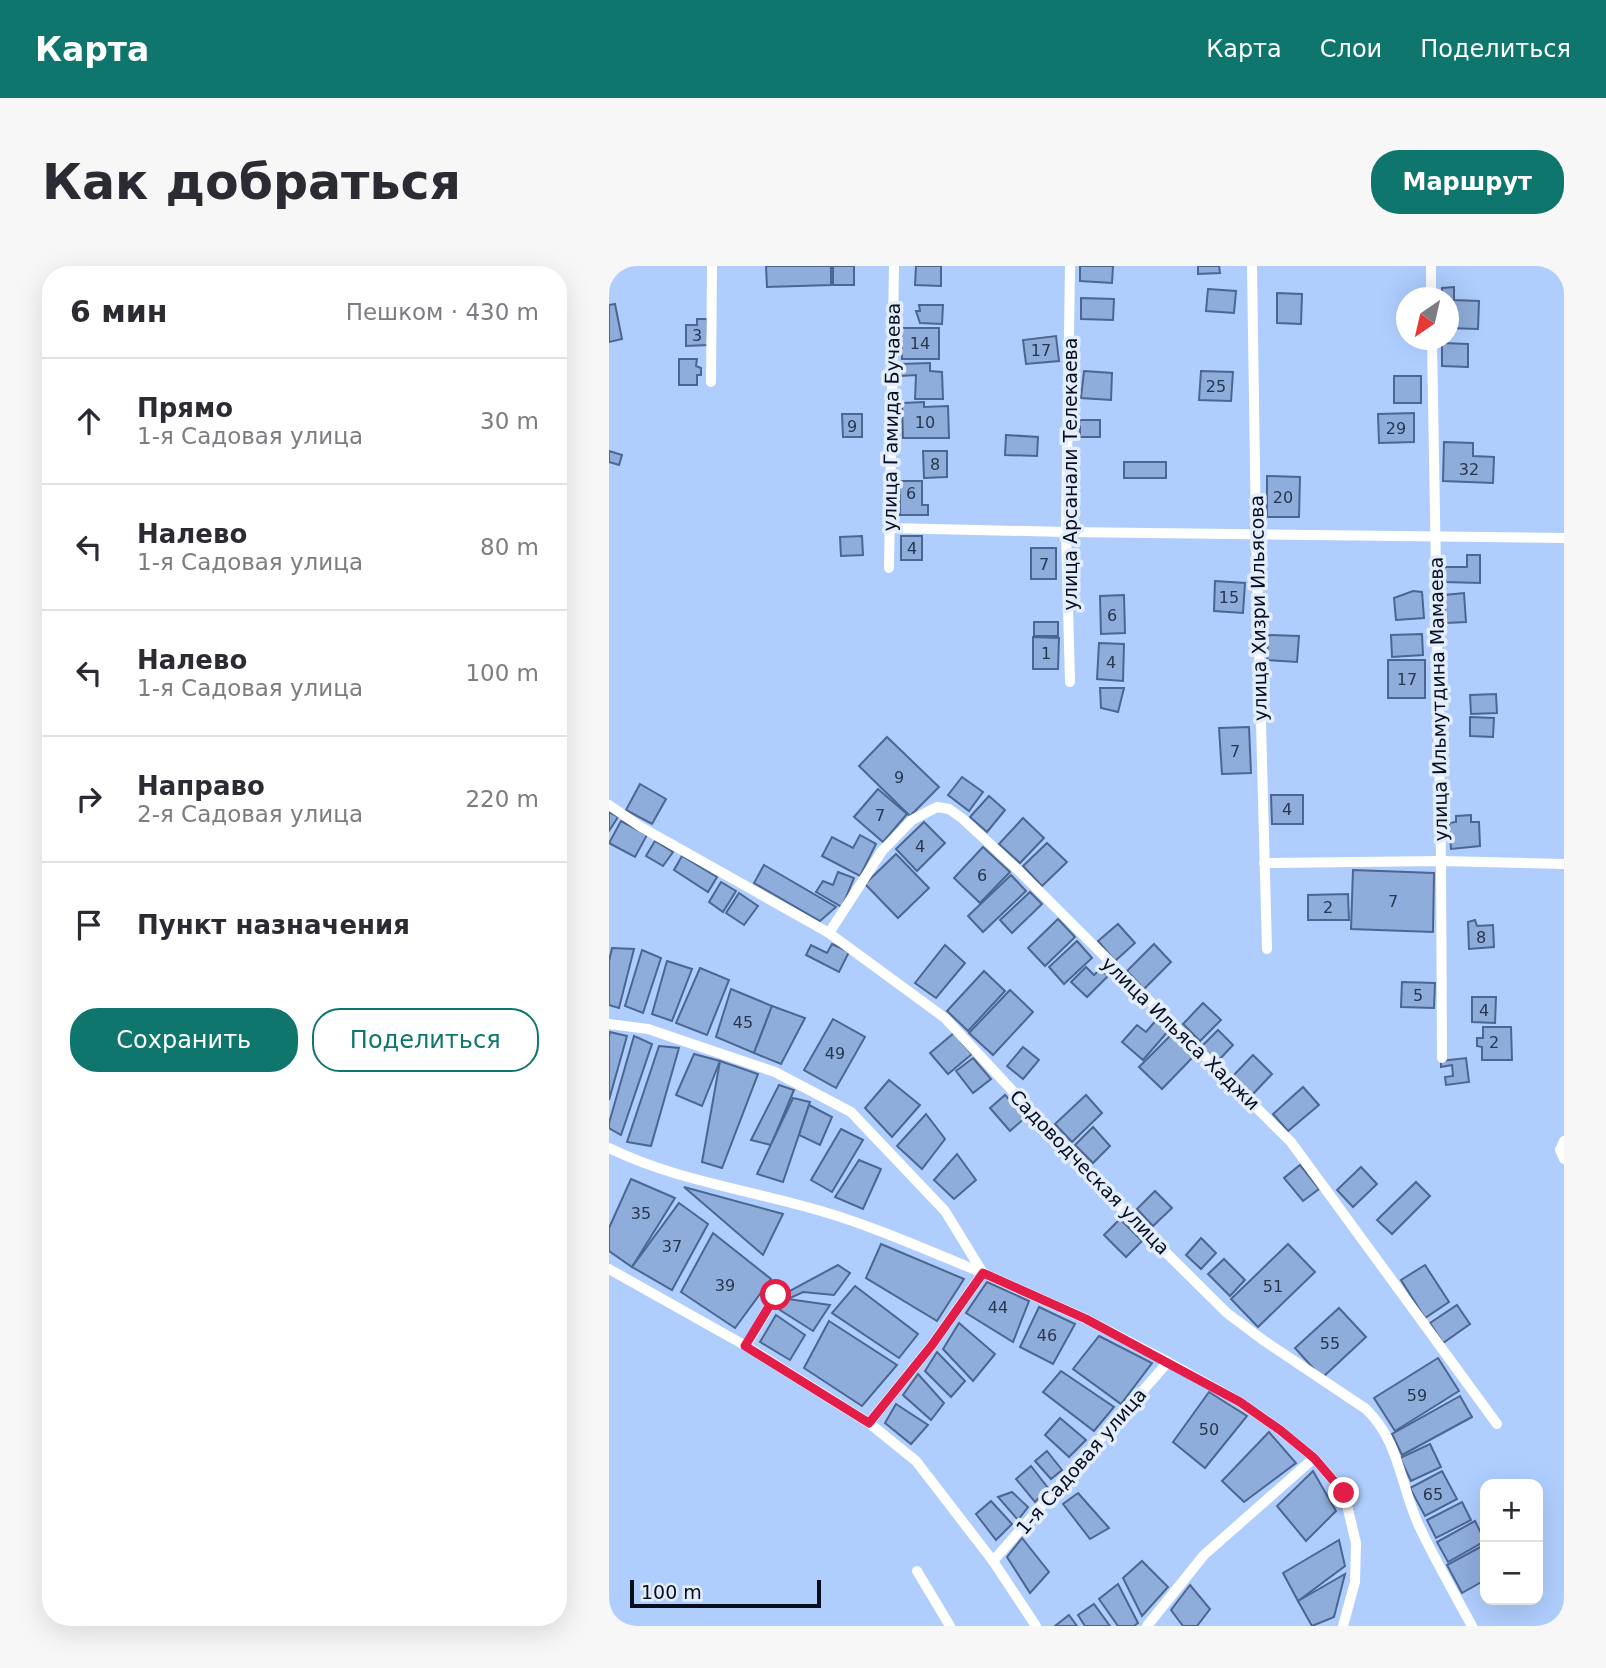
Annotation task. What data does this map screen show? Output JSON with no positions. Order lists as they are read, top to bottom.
{
  "streets": {
    "street": [
      "улица Гамида Бучаева",
      "улица Арсанали Телекаева",
      "улица Хизри Ильясова",
      "улица Ильмутдина Мамаева",
      "улица Ильяса Хаджи",
      "Садоводческая улица",
      "1-я Садовая улица"
    ]
  },
  "crossings": [
    ["улица Ильяса Хаджи", "Садоводческая улица"]
  ],
  "house_numbers": [
    "3",
    "14",
    "17",
    "25",
    "10",
    "9",
    "29",
    "8",
    "32",
    "6",
    "20",
    "4",
    "7",
    "15",
    "6",
    "1",
    "4",
    "17",
    "7",
    "9",
    "4",
    "7",
    "4",
    "6",
    "7",
    "2",
    "8",
    "5",
    "4",
    "45",
    "2",
    "49",
    "35",
    "37",
    "39",
    "51",
    "44",
    "46",
    "55",
    "59",
    "50",
    "65"
  ],
  "scale_bar": "100 m",
  "north": "bottom left",
  "page": {
    "header": "Карта",
    "nav": ["Карта", "Слои", "Поделиться"],
    "buttons": [
      "Маршрут",
      ["Сохранить", "Поделиться"]
    ],
    "title": "Как добраться",
    "heading": ["6 мин", "Пешком · 430 m"],
    "list": [
      ["Прямо", "1-я Садовая улица", "30 m"],
      ["Налево", "1-я Садовая улица", "80 m"],
      ["Налево", "1-я Садовая улица", "100 m"],
      ["Направо", "2-я Садовая улица", "220 m"],
      "Пункт назначения"
    ],
    "map_buttons": ["+", "−"],
    "scale": "100 m"
  }
}
